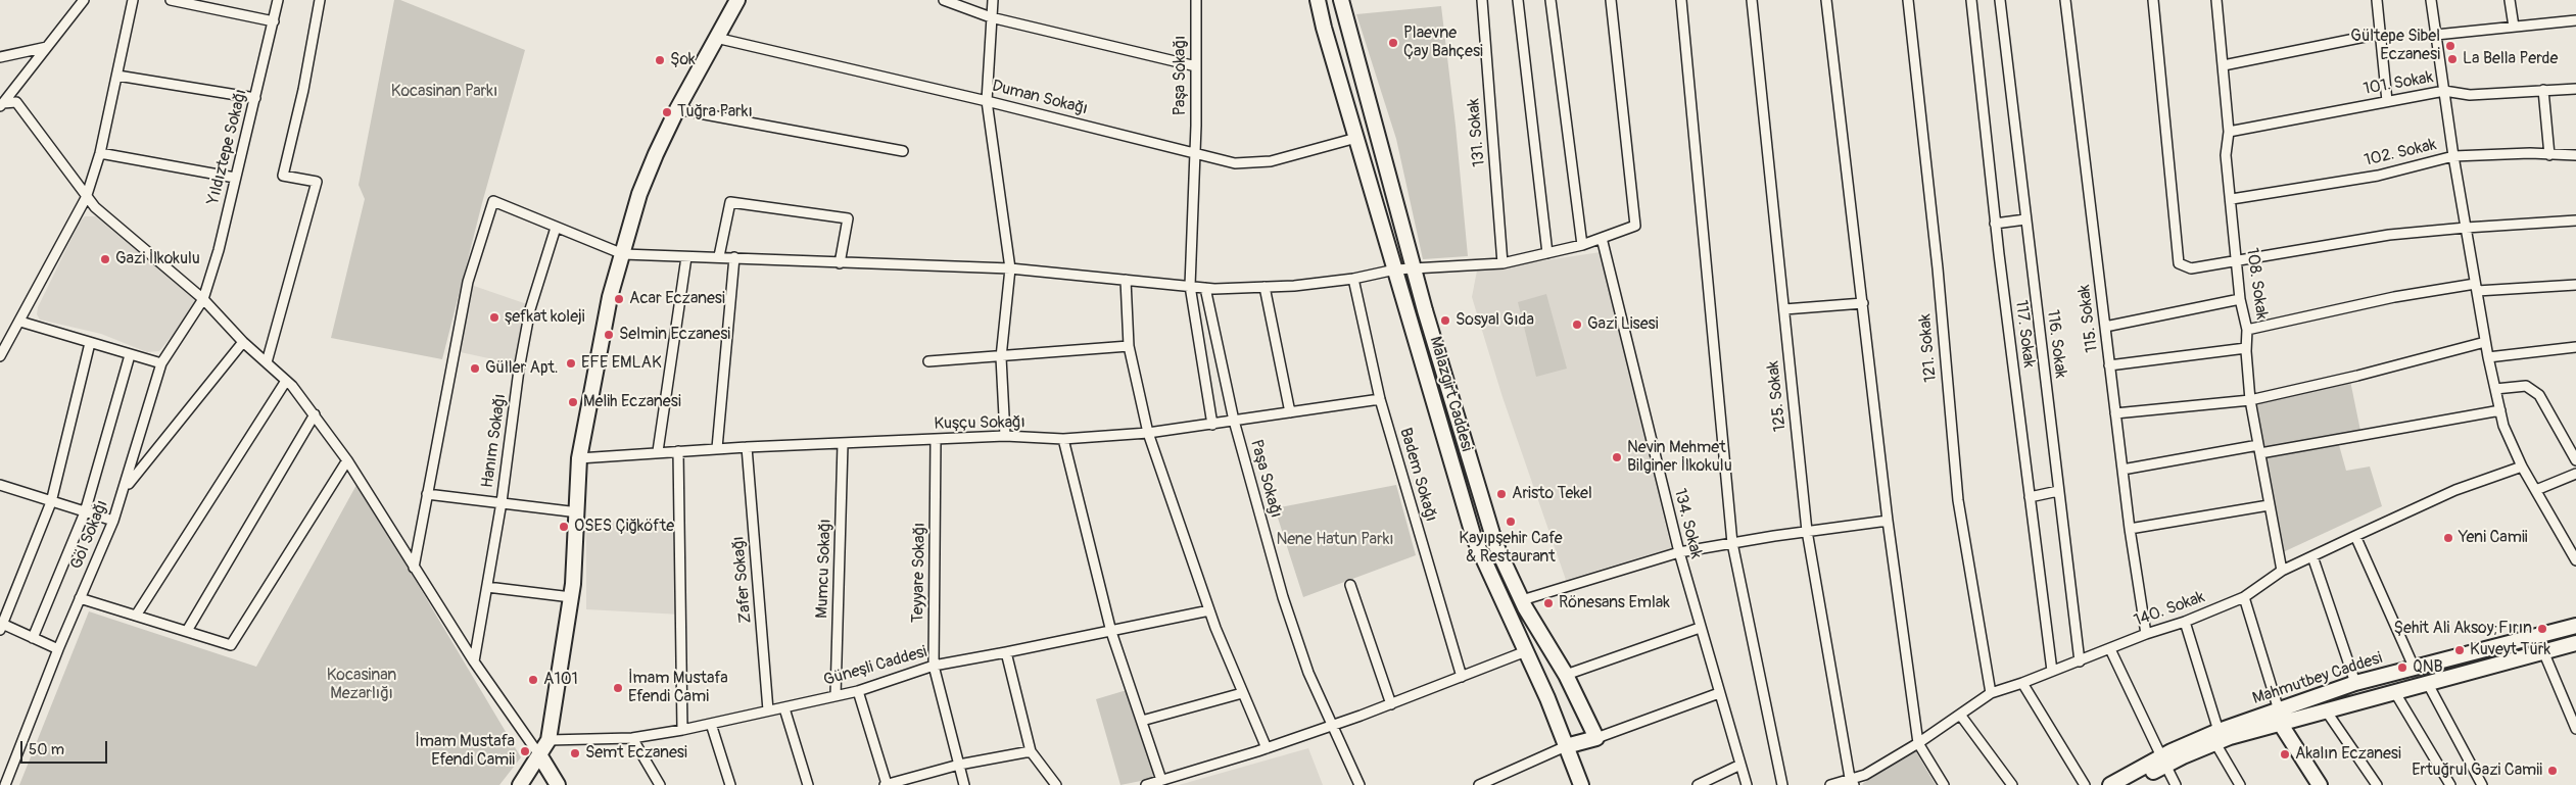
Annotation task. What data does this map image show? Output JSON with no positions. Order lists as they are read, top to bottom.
{
  "streets": {
    "main road": ["Malazgirt Caddesi", "Mahmutbey Caddesi"],
    "street": [
      "Paşa Sokağı",
      "101. Sokak",
      "Duman Sokağı",
      "131. Sokak",
      "Yıldıztepe Sokağı",
      "102. Sokak",
      "108. Sokak",
      "115. Sokak",
      "117. Sokak",
      "116. Sokak",
      "121. Sokak",
      "125. Sokak",
      "Kuşçu Sokağı",
      "Hanım Sokağı",
      "Badem Sokağı",
      "134. Sokak",
      "Göl Sokağı",
      "Mumcu Sokağı",
      "Teyyare Sokağı",
      "Zafer Sokağı",
      "140. Sokak",
      "Güneşli Caddesi"
    ]
  },
  "crossings": [
    ["Paşa Sokağı", "Duman Sokağı"],
    ["Paşa Sokağı", "Kuşçu Sokağı"],
    ["101. Sokak", "108. Sokak"],
    ["Duman Sokağı", "Malazgirt Caddesi"],
    ["Yıldıztepe Sokağı", "Göl Sokağı"],
    ["102. Sokak", "108. Sokak"],
    ["108. Sokak", "140. Sokak"],
    ["115. Sokak", "140. Sokak"],
    ["117. Sokak", "140. Sokak"],
    ["116. Sokak", "140. Sokak"],
    ["121. Sokak", "140. Sokak"],
    ["125. Sokak", "140. Sokak"],
    ["Kuşçu Sokağı", "Badem Sokağı"],
    ["Kuşçu Sokağı", "Mumcu Sokağı"],
    ["Kuşçu Sokağı", "Teyyare Sokağı"],
    ["Kuşçu Sokağı", "Zafer Sokağı"],
    ["Mumcu Sokağı", "Güneşli Caddesi"],
    ["Teyyare Sokağı", "Güneşli Caddesi"],
    ["Zafer Sokağı", "Güneşli Caddesi"]
  ],
  "parks": ["Kocasinan Parkı", "Nene Hatun Parkı", "Kocasinan Mezarlığı"],
  "places": [
    "Plaevne Çay Bahçesi",
    "Gültepe Sibel Eczanesi",
    "La Bella Perde",
    "Şok",
    "Tuğra Parkı",
    "Gazi İlkokulu",
    "Acar Eczanesi",
    "şefkat koleji",
    "Sosyal Gıda",
    "Gazi Lisesi",
    "Selmin Eczanesi",
    "EFE EMLAK",
    "Güller Apt.",
    "Melih Eczanesi",
    "Nevin Mehmet Bilginer İlkokulu",
    "Aristo Tekel",
    "Kayıpşehir Cafe & Restaurant",
    "OSES Çiğköfte",
    "Yeni Camii",
    "Rönesans Emlak",
    "Şehit Ali Aksoy;Fırın",
    "Kuveyt Türk",
    "QNB",
    "A101",
    "İmam Mustafa Efendi Cami",
    "İmam Mustafa Efendi Camii",
    "Semt Eczanesi",
    "Akalın Eczanesi",
    "Ertuğrul Gazi Camii"
  ],
  "scale_bar": "50 m"
}
